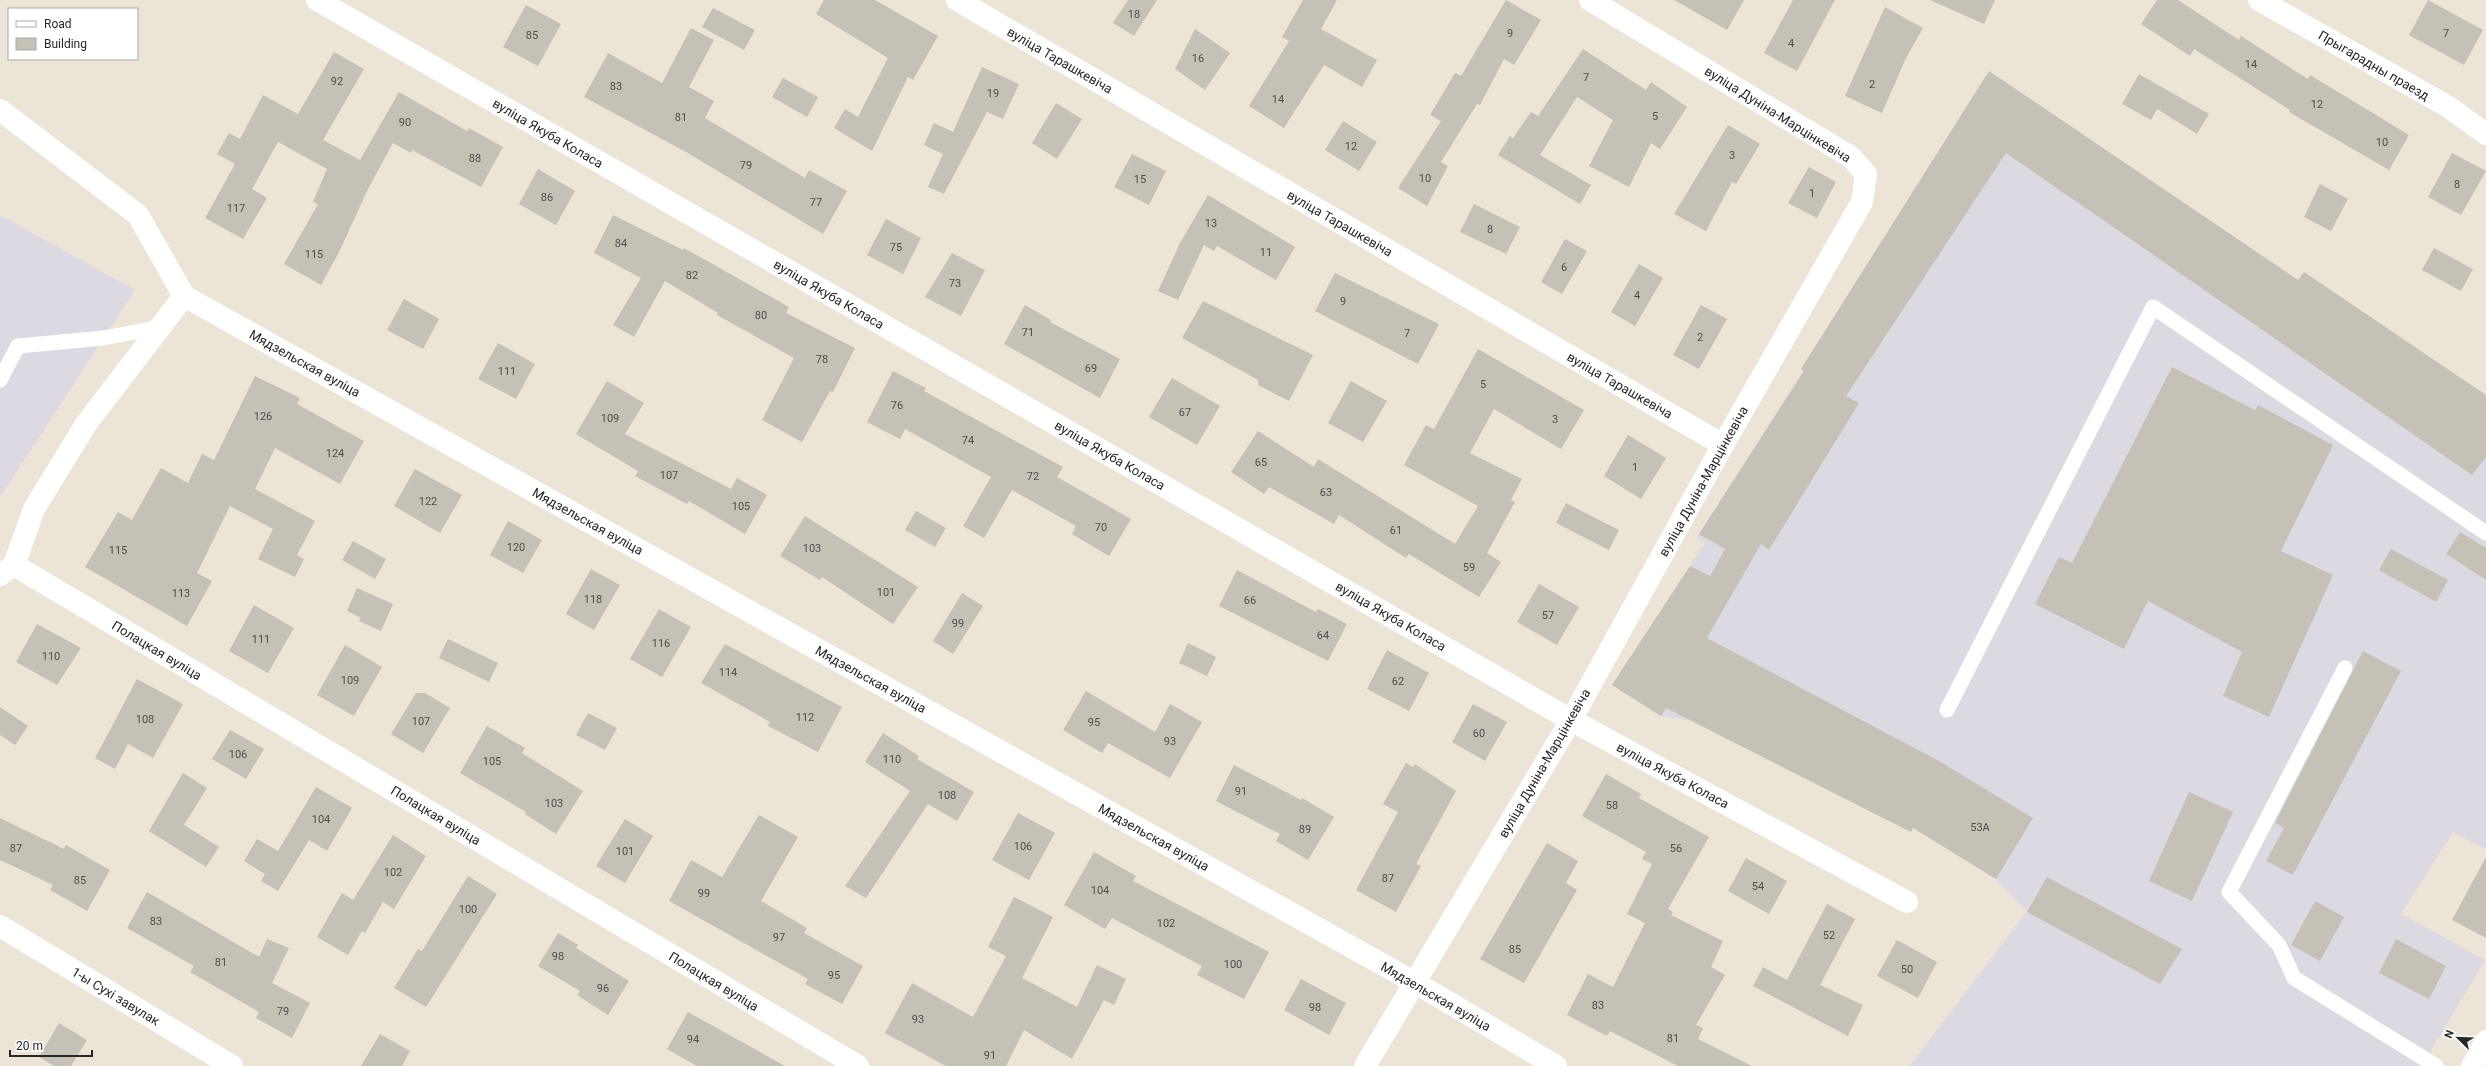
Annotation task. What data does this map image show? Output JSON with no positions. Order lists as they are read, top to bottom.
{
  "streets": {
    "street": [
      "вуліца Тарашкевіча",
      "Прыгарадны праезд",
      "вуліца Дуніна-Марцінкевіча",
      "вуліца Якуба Коласа",
      "Мядзельская вуліца",
      "Полацкая вуліца",
      "1-ы Сухі завулак"
    ]
  },
  "crossings": [
    ["вуліца Тарашкевіча", "вуліца Дуніна-Марцінкевіча"],
    ["вуліца Дуніна-Марцінкевіча", "вуліца Якуба Коласа"],
    ["вуліца Дуніна-Марцінкевіча", "Мядзельская вуліца"]
  ],
  "house_numbers": [
    "18",
    "9",
    "7",
    "85",
    "4",
    "16",
    "14",
    "7",
    "92",
    "2",
    "83",
    "19",
    "14",
    "12",
    "5",
    "81",
    "90",
    "10",
    "12",
    "3",
    "88",
    "79",
    "10",
    "15",
    "8",
    "1",
    "86",
    "77",
    "117",
    "13",
    "8",
    "84",
    "75",
    "11",
    "115",
    "6",
    "82",
    "73",
    "4",
    "9",
    "80",
    "71",
    "7",
    "2",
    "78",
    "69",
    "111",
    "5",
    "76",
    "67",
    "126",
    "109",
    "3",
    "74",
    "124",
    "65",
    "1",
    "107",
    "72",
    "63",
    "122",
    "105",
    "70",
    "61",
    "120",
    "103",
    "115",
    "59",
    "101",
    "113",
    "118",
    "66",
    "57",
    "99",
    "64",
    "111",
    "116",
    "110",
    "114",
    "109",
    "62",
    "112",
    "108",
    "107",
    "95",
    "60",
    "93",
    "106",
    "110",
    "105",
    "91",
    "108",
    "103",
    "58",
    "104",
    "53А",
    "89",
    "106",
    "87",
    "56",
    "101",
    "102",
    "87",
    "85",
    "54",
    "104",
    "99",
    "100",
    "83",
    "102",
    "52",
    "97",
    "85",
    "98",
    "81",
    "100",
    "50",
    "95",
    "96",
    "83",
    "98",
    "79",
    "93",
    "81",
    "94",
    "91"
  ],
  "legend": ["Road", "Building"],
  "scale_bar": "20 m",
  "north": "top left"
}
